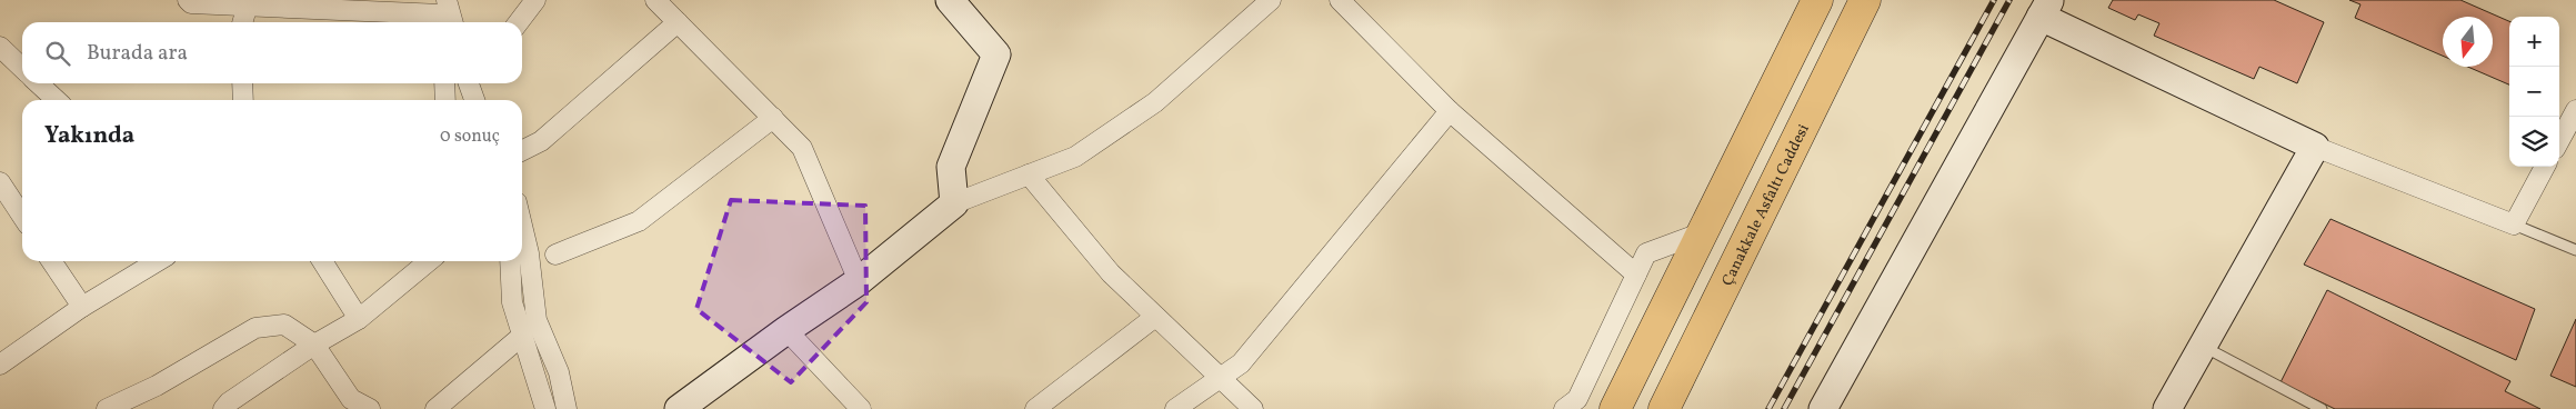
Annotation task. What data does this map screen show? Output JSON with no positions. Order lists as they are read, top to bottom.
{
  "streets": {
    "highway": ["Çanakkale Asfaltı Caddesi"]
  },
  "north": "bottom",
  "page": {
    "map_buttons": ["+", "−"],
    "search": "Burada ara",
    "heading": ["Yakında", "0 sonuç"]
  }
}
